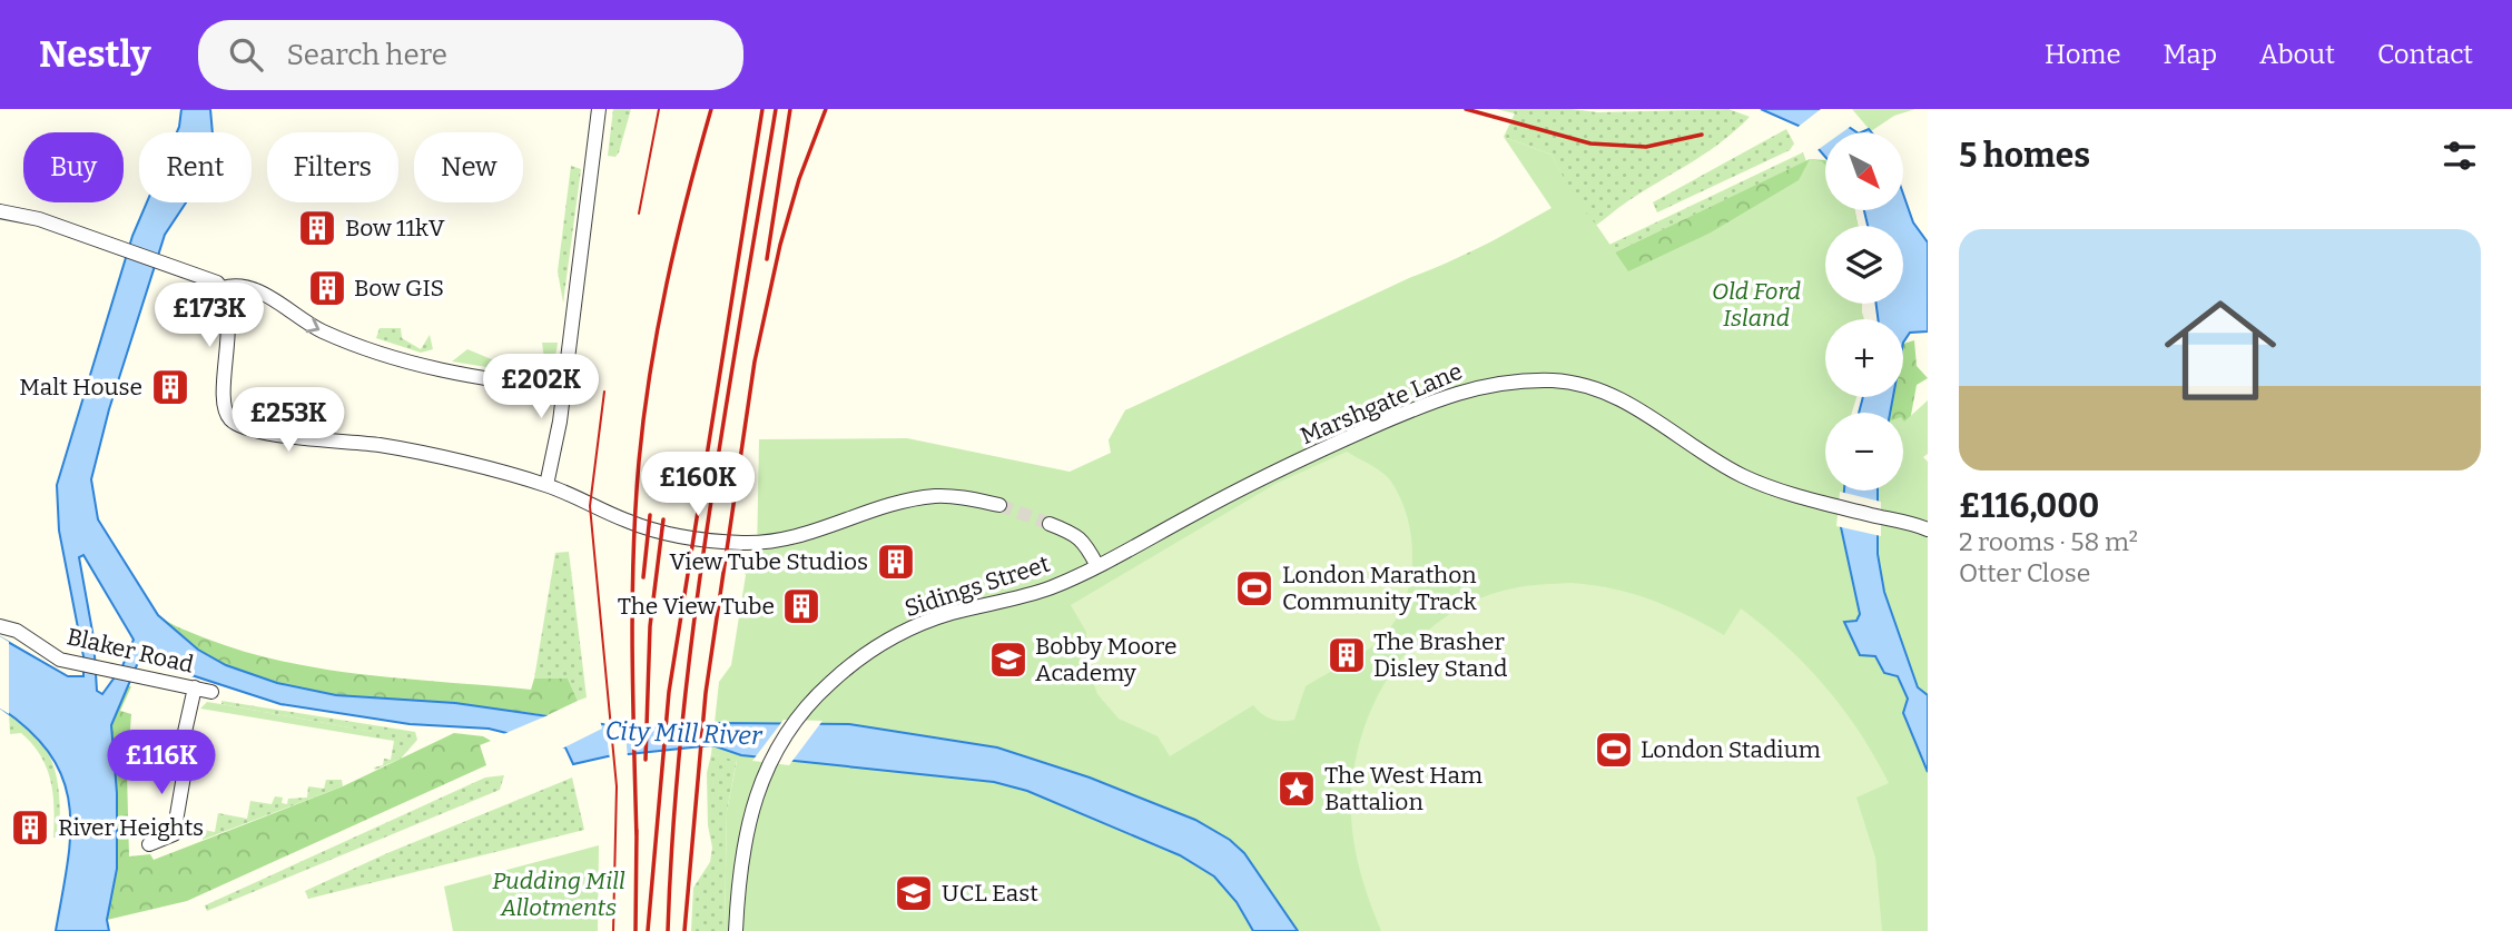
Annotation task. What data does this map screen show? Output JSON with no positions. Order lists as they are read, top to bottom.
{
  "streets": {
    "street": ["Marshgate Lane", "Sidings Street", "Blaker Road"]
  },
  "crossings": [
    ["Marshgate Lane", "Sidings Street"]
  ],
  "water": ["City Mill River"],
  "parks": ["Old Ford Island", "Pudding Mill Allotments"],
  "places": {
    "building": [
      "Bow 11kV",
      "Bow GIS",
      "Malt House",
      "View Tube Studios",
      "The View Tube",
      "The Brasher Disley Stand",
      "River Heights"
    ],
    "sports": ["London Marathon Community Track", "London Stadium"],
    "school or university": ["Bobby Moore Academy", "UCL East"],
    "place": ["The West Ham Battalion"]
  },
  "north": "bottom right",
  "page": {
    "header": "Nestly",
    "search": "Search here",
    "nav": [
      "Home",
      "Map",
      "About",
      "Contact"
    ],
    "heading": "5 homes",
    "map_buttons": ["+", "−"],
    "chip": [
      "Buy",
      "Rent",
      "Filters",
      "New"
    ],
    "list": [
      {
        "name": "£116,000",
        "note": "2 rooms · 58 m² · Otter Close"
      }
    ],
    "price": [
      "£173K",
      "£202K",
      "£253K",
      "£160K",
      "£116K"
    ]
  }
}
